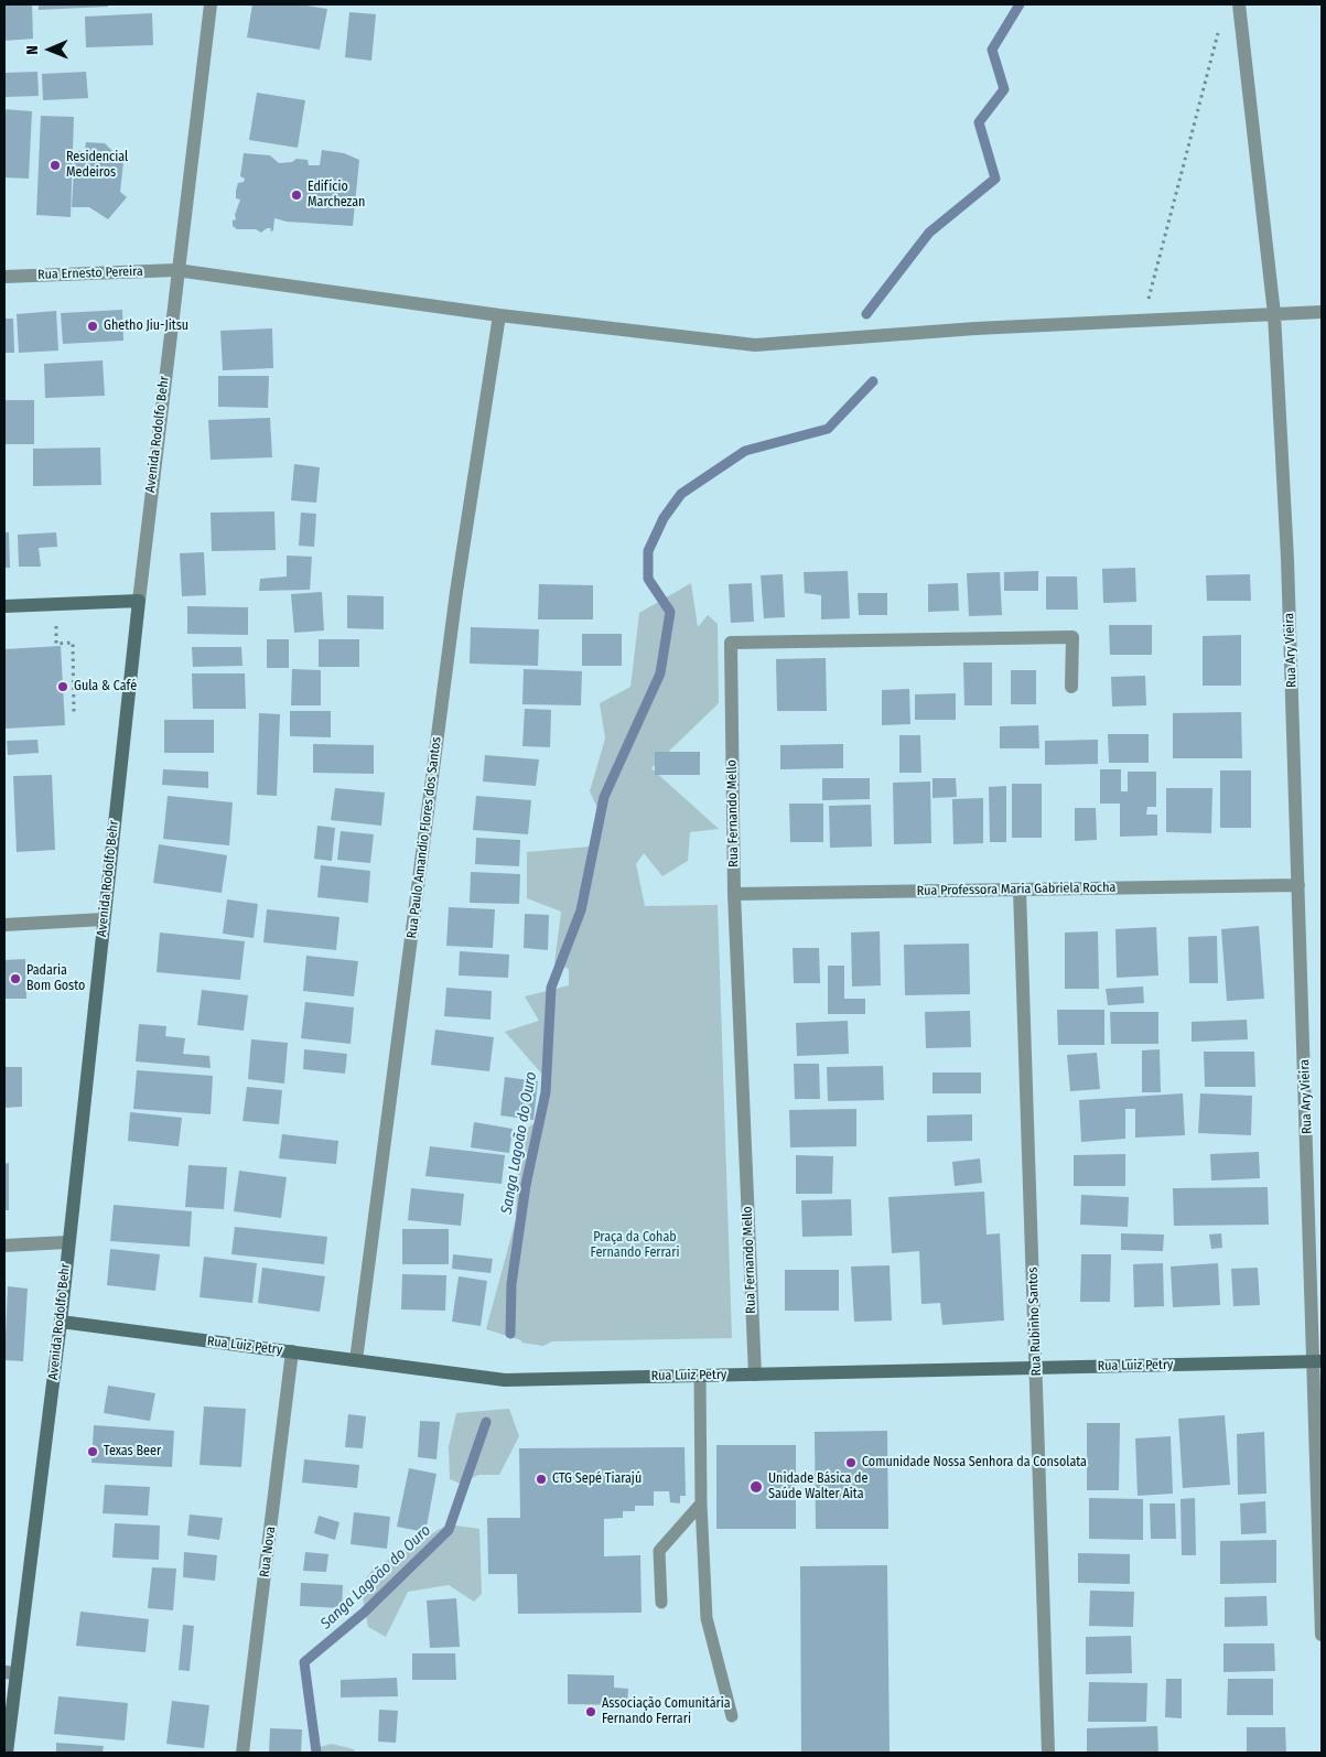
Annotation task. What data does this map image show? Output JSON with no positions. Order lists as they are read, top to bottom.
{
  "streets": {
    "street": [
      "Rua Ernesto Pereira",
      "Avenida Rodolfo Behr",
      "Rua Ary Vieira",
      "Rua Fernando Mello",
      "Rua Paulo Amandio Flores dos Santos",
      "Rua Professora Maria Gabriela Rocha",
      "Rua Rubinho Santos",
      "Rua Luiz Petry",
      "Rua Nova"
    ]
  },
  "crossings": [
    ["Rua Ernesto Pereira", "Avenida Rodolfo Behr"],
    ["Rua Ernesto Pereira", "Rua Ary Vieira"],
    ["Rua Ernesto Pereira", "Rua Paulo Amandio Flores dos Santos"],
    ["Avenida Rodolfo Behr", "Rua Luiz Petry"],
    ["Rua Ary Vieira", "Rua Professora Maria Gabriela Rocha"],
    ["Rua Ary Vieira", "Rua Luiz Petry"],
    ["Rua Fernando Mello", "Rua Professora Maria Gabriela Rocha"],
    ["Rua Fernando Mello", "Rua Luiz Petry"],
    ["Rua Paulo Amandio Flores dos Santos", "Rua Luiz Petry"],
    ["Rua Professora Maria Gabriela Rocha", "Rua Rubinho Santos"],
    ["Rua Rubinho Santos", "Rua Luiz Petry"],
    ["Rua Luiz Petry", "Rua Nova"]
  ],
  "water": ["Sanga Lagoão do Ouro"],
  "parks": ["Praça da Cohab Fernando Ferrari"],
  "places": [
    "Residencial Medeiros",
    "Edifício Marchezan",
    "Ghetho Jiu-Jitsu",
    "Gula & Café",
    "Padaria Bom Gosto",
    "Texas Beer",
    "Comunidade Nossa Senhora da Consolata",
    "CTG Sepé Tiarajú",
    "Unidade Básica de Saúde Walter Aita",
    "Associação Comunitária Fernando Ferrari"
  ],
  "north": "left"
}
